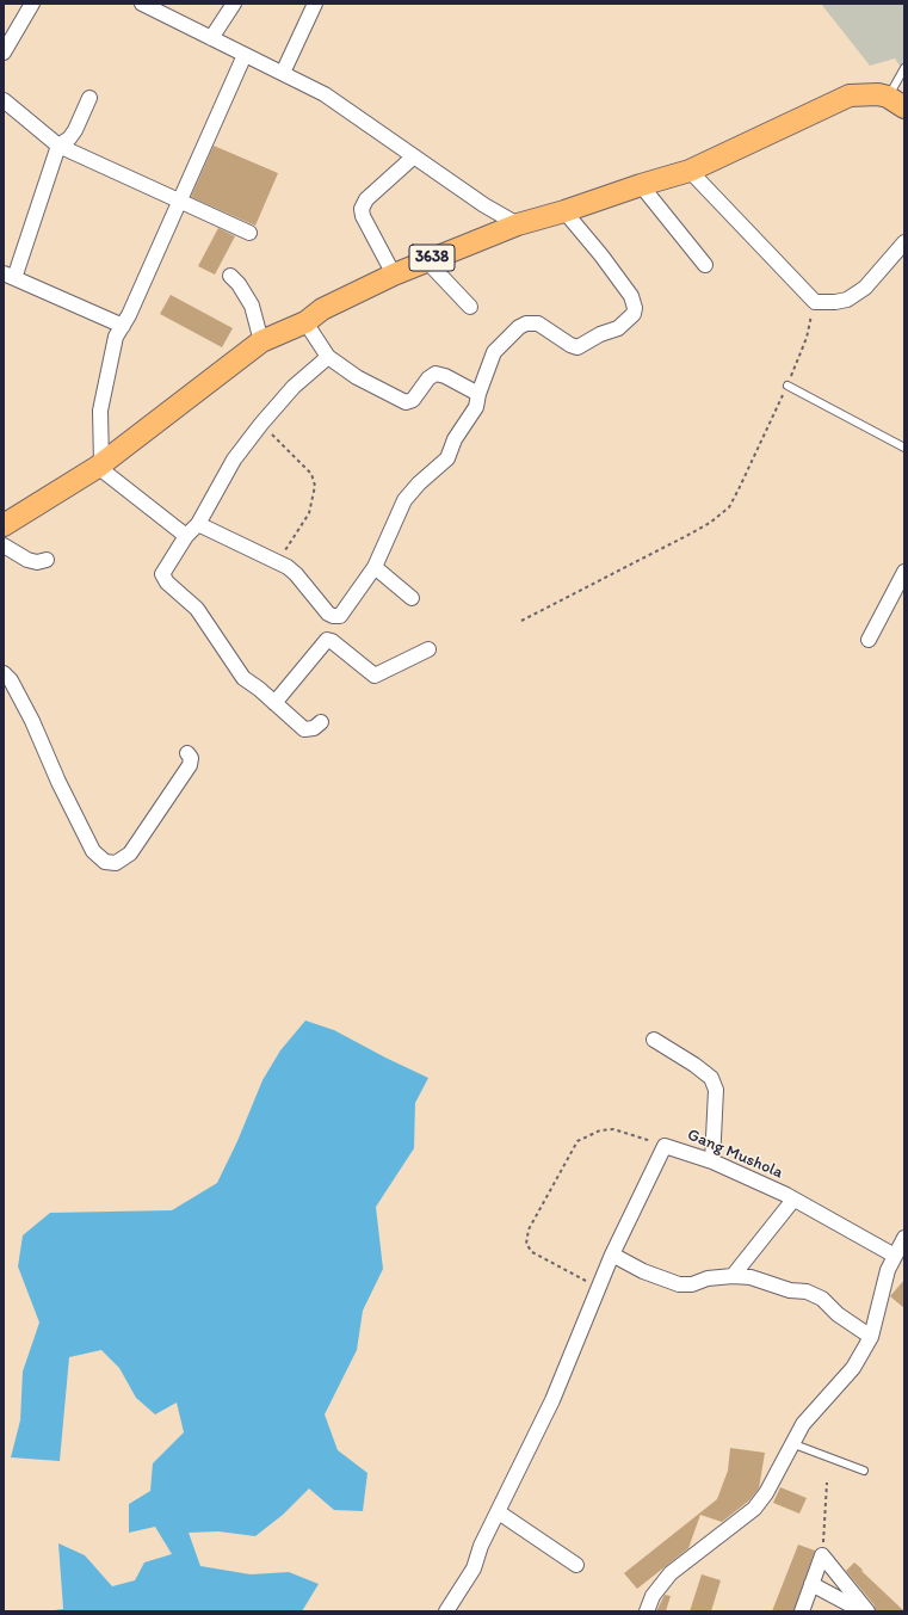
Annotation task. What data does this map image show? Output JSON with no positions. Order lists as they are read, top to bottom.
{
  "streets": {
    "main road": ["3638"],
    "street": ["Gang Mushola"]
  }
}
